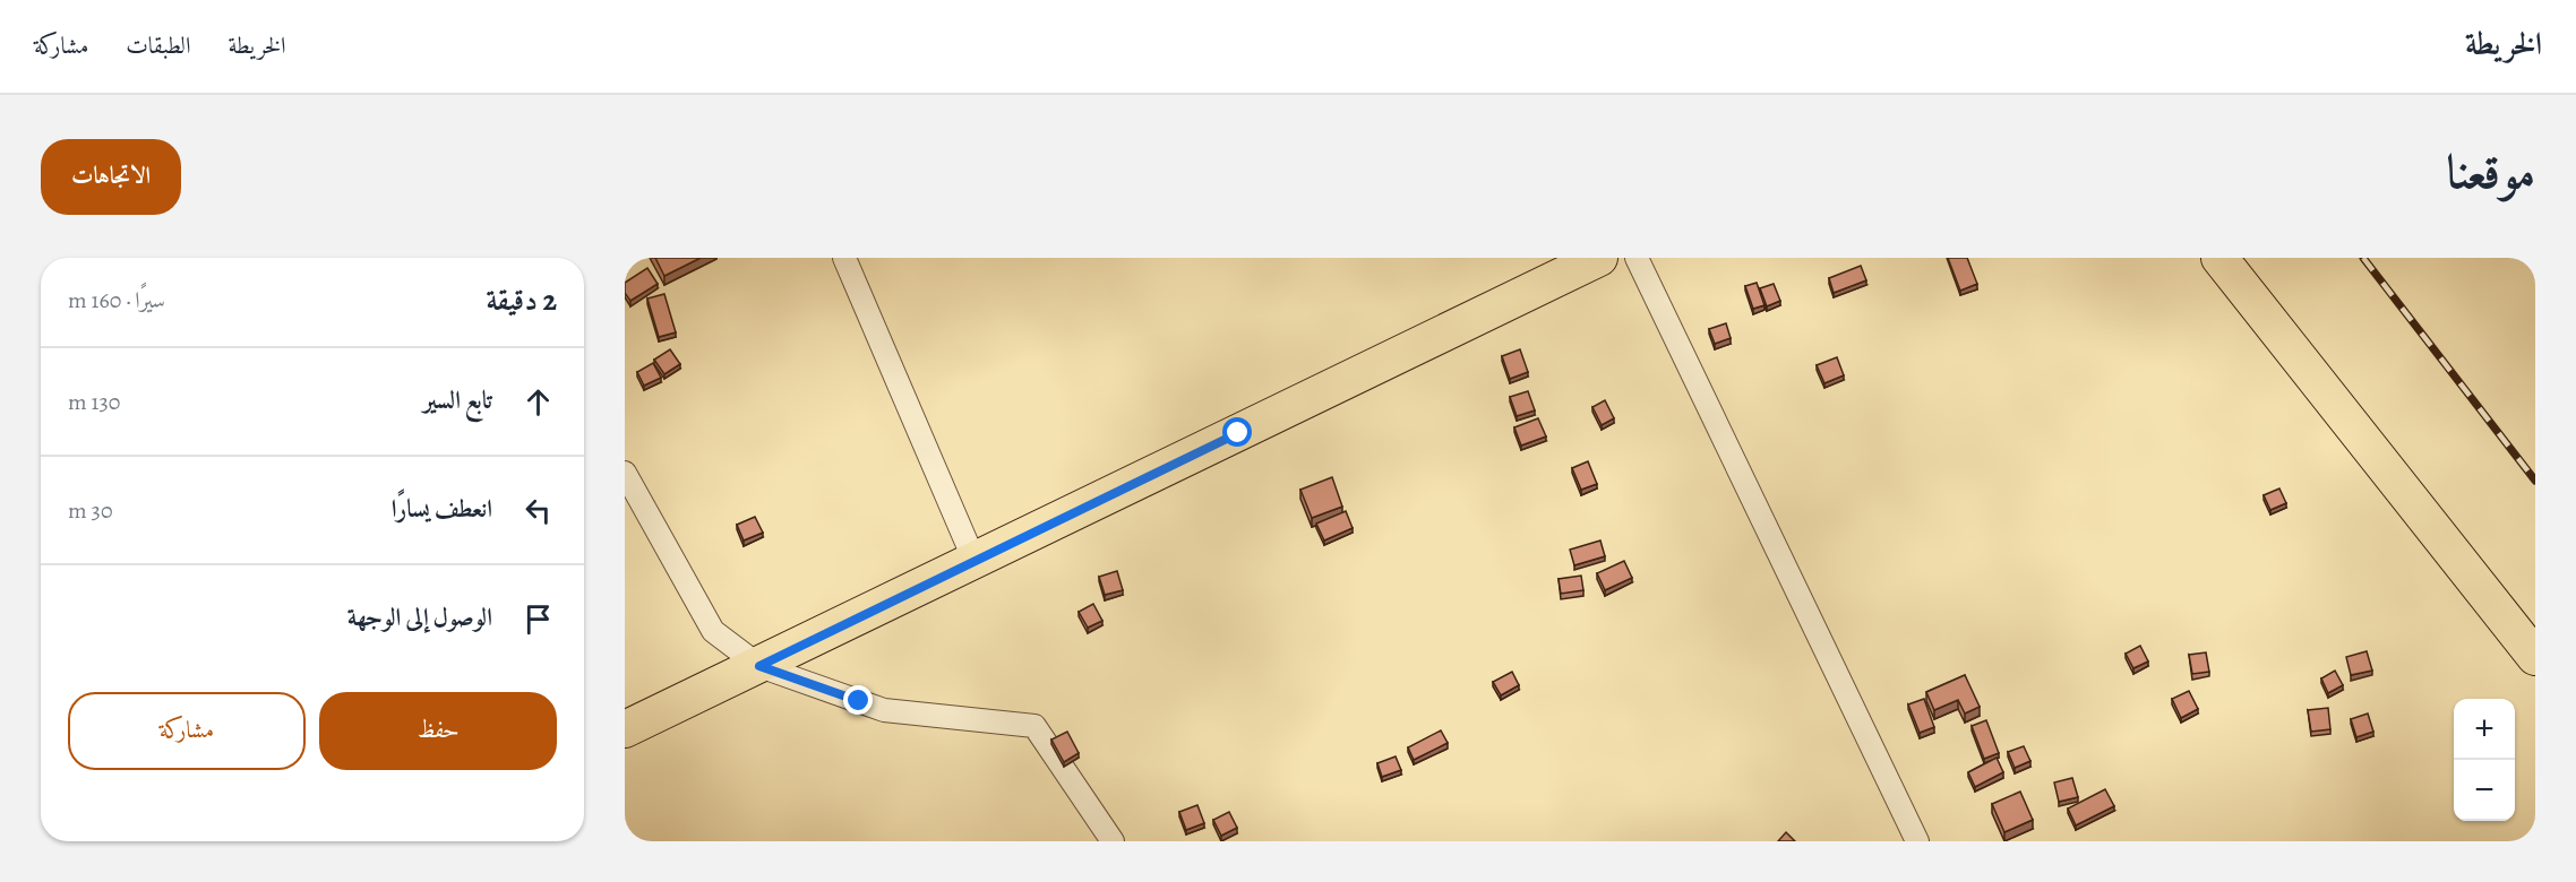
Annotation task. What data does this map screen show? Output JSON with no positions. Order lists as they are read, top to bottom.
{
  "page": {
    "header": "الخريطة",
    "nav": ["الخريطة", "الطبقات", "مشاركة"],
    "title": "موقعنا",
    "buttons": [
      "الاتجاهات",
      ["حفظ", "مشاركة"]
    ],
    "heading": ["2 دقيقة", "سيرًا · 160 m"],
    "list": [
      ["تابع السير", "130 m"],
      ["انعطف يسارًا", "30 m"],
      "الوصول إلى الوجهة"
    ],
    "map_buttons": ["+", "−"]
  }
}
